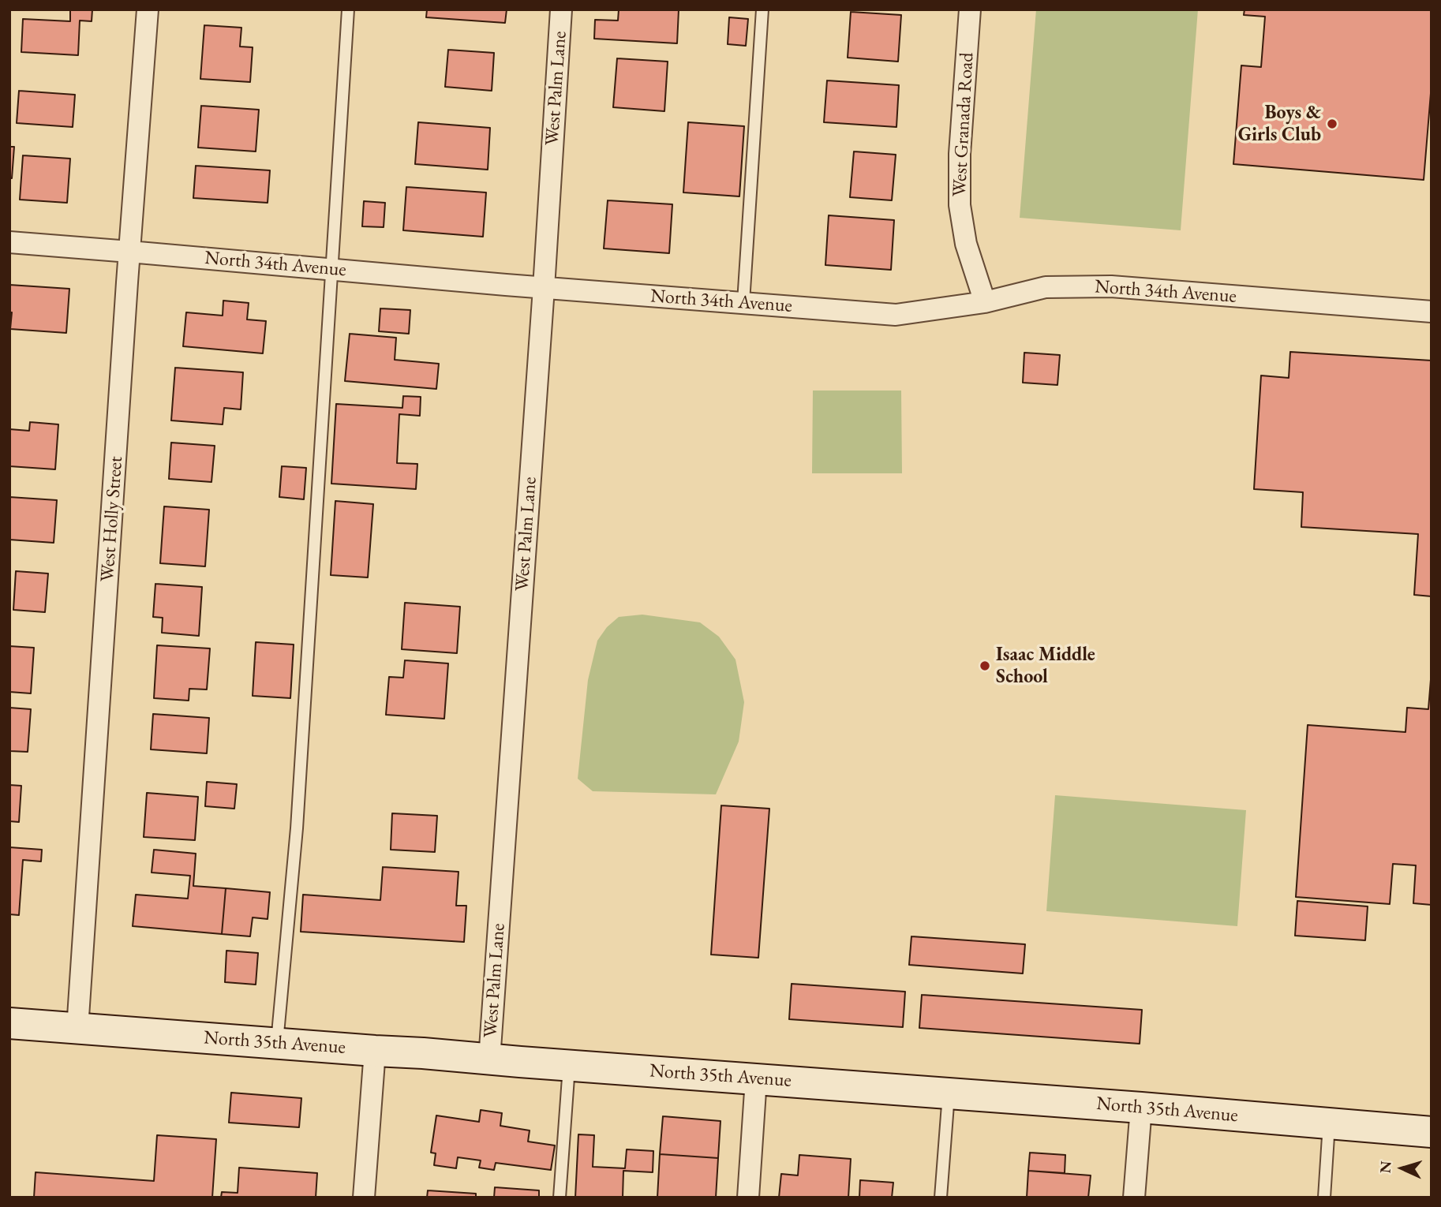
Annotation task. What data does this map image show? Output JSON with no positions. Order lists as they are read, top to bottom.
{
  "streets": {
    "main road": ["North 35th Avenue"],
    "street": [
      "West Palm Lane",
      "West Granada Road",
      "North 34th Avenue",
      "West Holly Street"
    ]
  },
  "crossings": [
    ["West Palm Lane", "North 34th Avenue"],
    ["West Palm Lane", "North 35th Avenue"],
    ["West Granada Road", "North 34th Avenue"],
    ["North 34th Avenue", "West Holly Street"],
    ["West Holly Street", "North 35th Avenue"]
  ],
  "places": ["Boys & Girls Club", "Isaac Middle School"],
  "north": "left"
}
